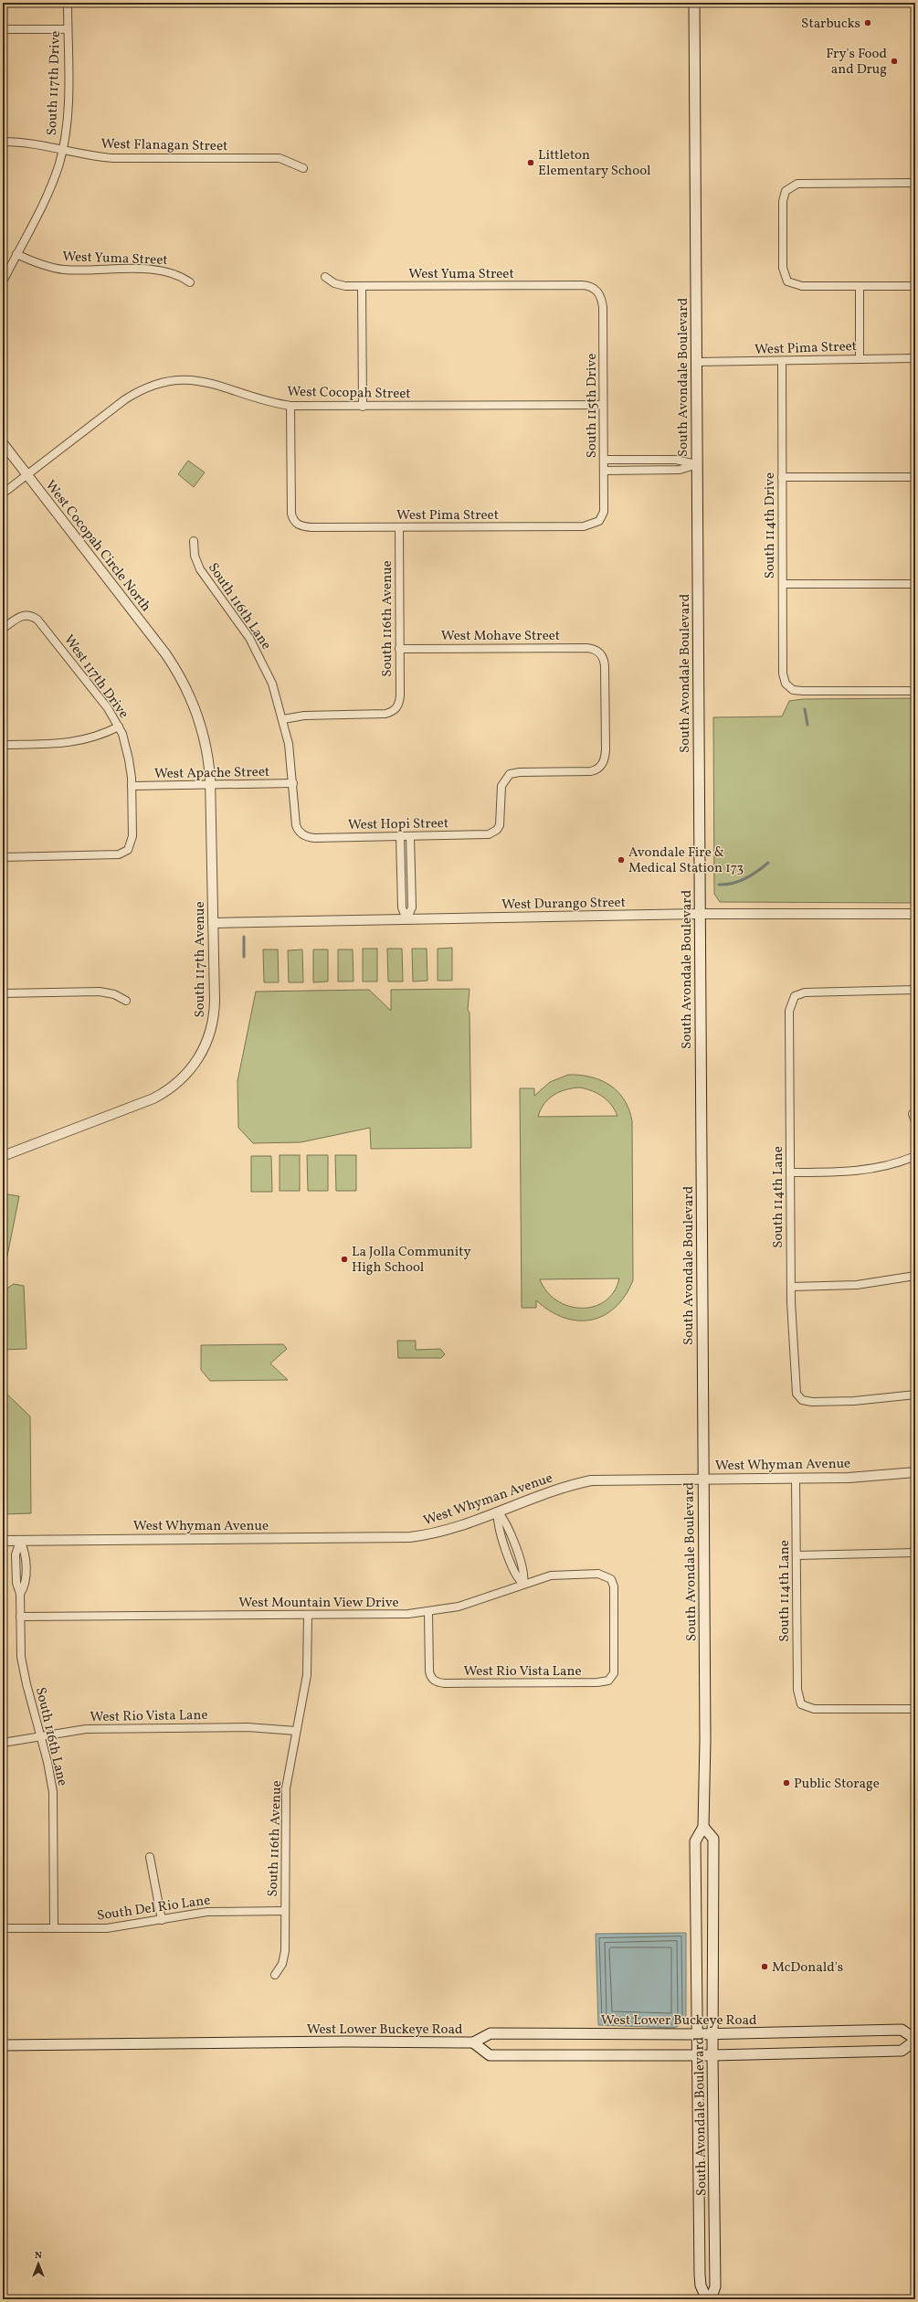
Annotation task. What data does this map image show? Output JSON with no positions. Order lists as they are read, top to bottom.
{
  "streets": {
    "main road": ["South Avondale Boulevard", "West Lower Buckeye Road"],
    "street": [
      "South 117th Drive",
      "West Flanagan Street",
      "West Yuma Street",
      "West Pima Street",
      "West Cocopah Street",
      "South 115th Drive",
      "South 114th Drive",
      "West Cocopah Circle North",
      "South 116th Lane",
      "South 116th Avenue",
      "West Mohave Street",
      "West 117th Drive",
      "West Apache Street",
      "West Hopi Street",
      "West Durango Street",
      "South 117th Avenue",
      "South 114th Lane",
      "West Whyman Avenue",
      "West Mountain View Drive",
      "West Rio Vista Lane",
      "South Del Rio Lane"
    ]
  },
  "crossings": [
    ["South 117th Drive", "West Flanagan Street"],
    ["South 117th Drive", "West Yuma Street"],
    ["West Yuma Street", "South 115th Drive"],
    ["West Pima Street", "South Avondale Boulevard"],
    ["West Pima Street", "West Cocopah Street"],
    ["West Pima Street", "South 115th Drive"],
    ["West Pima Street", "South 114th Drive"],
    ["West Pima Street", "South 116th Avenue"],
    ["South Avondale Boulevard", "West Durango Street"],
    ["South Avondale Boulevard", "West Whyman Avenue"],
    ["South Avondale Boulevard", "West Lower Buckeye Road"],
    ["West Cocopah Street", "South 115th Drive"],
    ["West Cocopah Street", "West Cocopah Circle North"],
    ["West Cocopah Circle North", "South 117th Avenue"],
    ["South 116th Lane", "South 116th Avenue"],
    ["South 116th Lane", "West Apache Street"],
    ["South 116th Lane", "West Hopi Street"],
    ["South 116th Lane", "West Whyman Avenue"],
    ["South 116th Lane", "West Mountain View Drive"],
    ["South 116th Lane", "West Rio Vista Lane"],
    ["South 116th Lane", "South Del Rio Lane"],
    ["South 116th Avenue", "West Mohave Street"],
    ["South 116th Avenue", "West Mountain View Drive"],
    ["South 116th Avenue", "West Rio Vista Lane"],
    ["South 116th Avenue", "South Del Rio Lane"],
    ["West Mohave Street", "West Hopi Street"],
    ["West 117th Drive", "West Apache Street"],
    ["West Apache Street", "South 117th Avenue"],
    ["West Durango Street", "South 117th Avenue"],
    ["South 114th Lane", "West Whyman Avenue"],
    ["West Mountain View Drive", "West Rio Vista Lane"]
  ],
  "places": [
    "Starbucks",
    "Fry's Food and Drug",
    "Littleton Elementary School",
    "Avondale Fire & Medical Station 173",
    "La Jolla Community High School",
    "Public Storage",
    "McDonald's"
  ],
  "north": "top"
}
